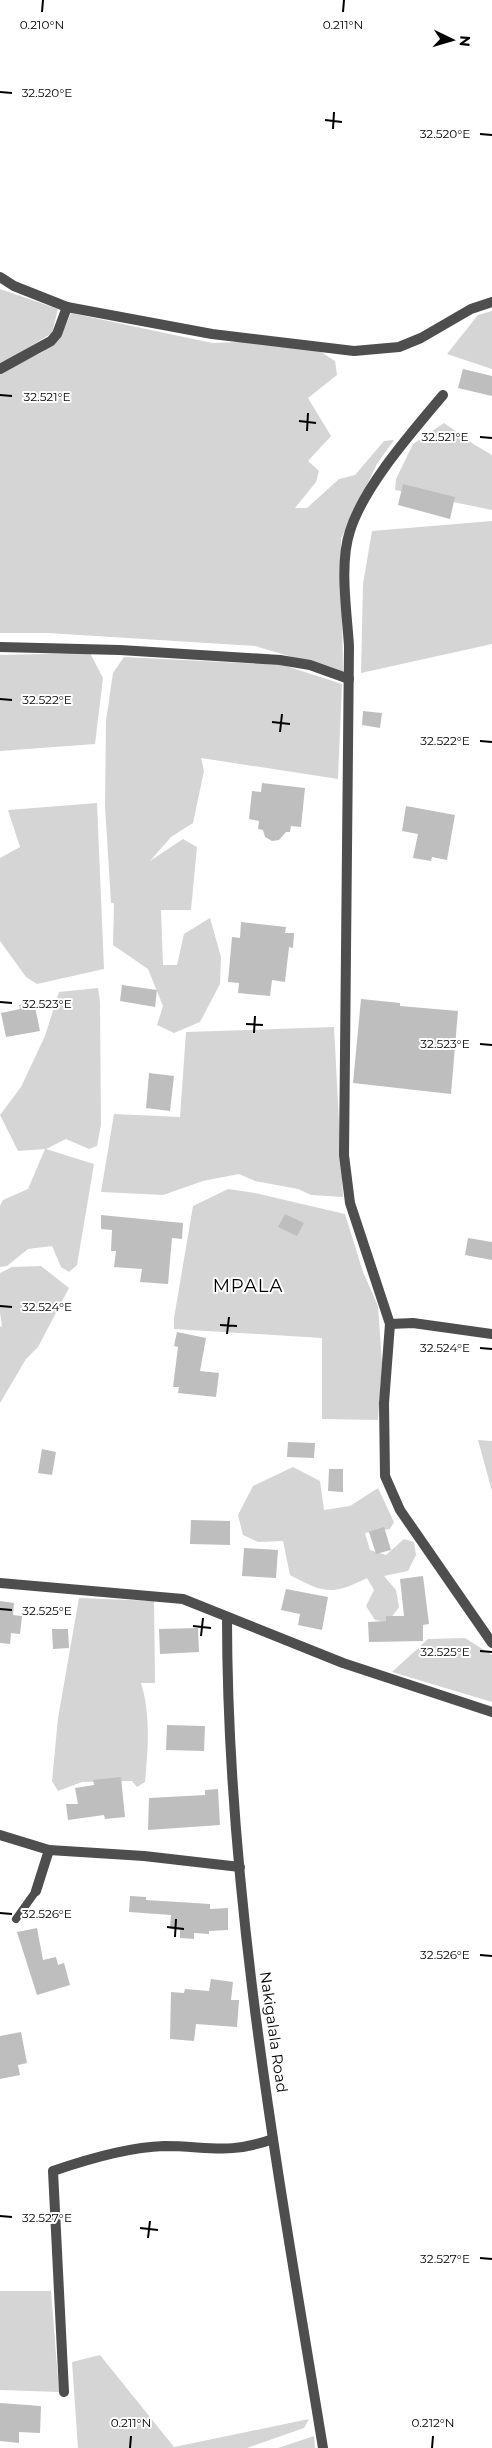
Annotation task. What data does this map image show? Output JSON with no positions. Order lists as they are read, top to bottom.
{
  "streets": {
    "street": ["Nakigalala Road"]
  },
  "districts": ["MPALA"],
  "north": "right",
  "coordinates": [
    "0.210°N",
    "0.211°N",
    "32.520°E",
    "32.521°E",
    "32.522°E",
    "32.523°E",
    "32.524°E",
    "32.525°E",
    "32.526°E",
    "32.527°E",
    "0.212°N"
  ]
}
